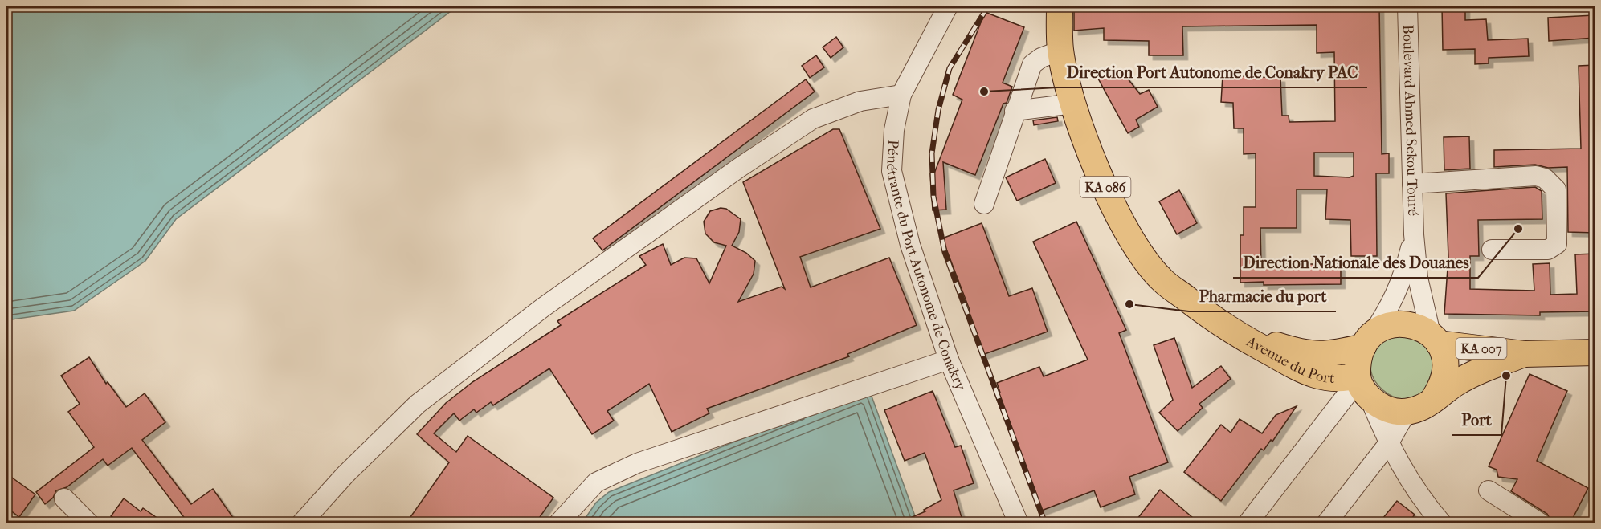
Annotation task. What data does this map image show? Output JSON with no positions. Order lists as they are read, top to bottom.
{
  "streets": {
    "main road": ["KA 086", "KA 007", "Avenue du Port"],
    "street": ["Boulevard Ahmed Sekou Touré", "Pénétrante du Port Autonome de Conakry"]
  },
  "crossings": [
    ["Boulevard Ahmed Sekou Touré", "KA 007"],
    ["Boulevard Ahmed Sekou Touré", "Avenue du Port"],
    ["KA 007", "Avenue du Port"]
  ],
  "places": [
    "Direction Port Autonome de Conakry PAC",
    "Direction Nationale des Douanes",
    "Pharmacie du port",
    "Port"
  ]
}
